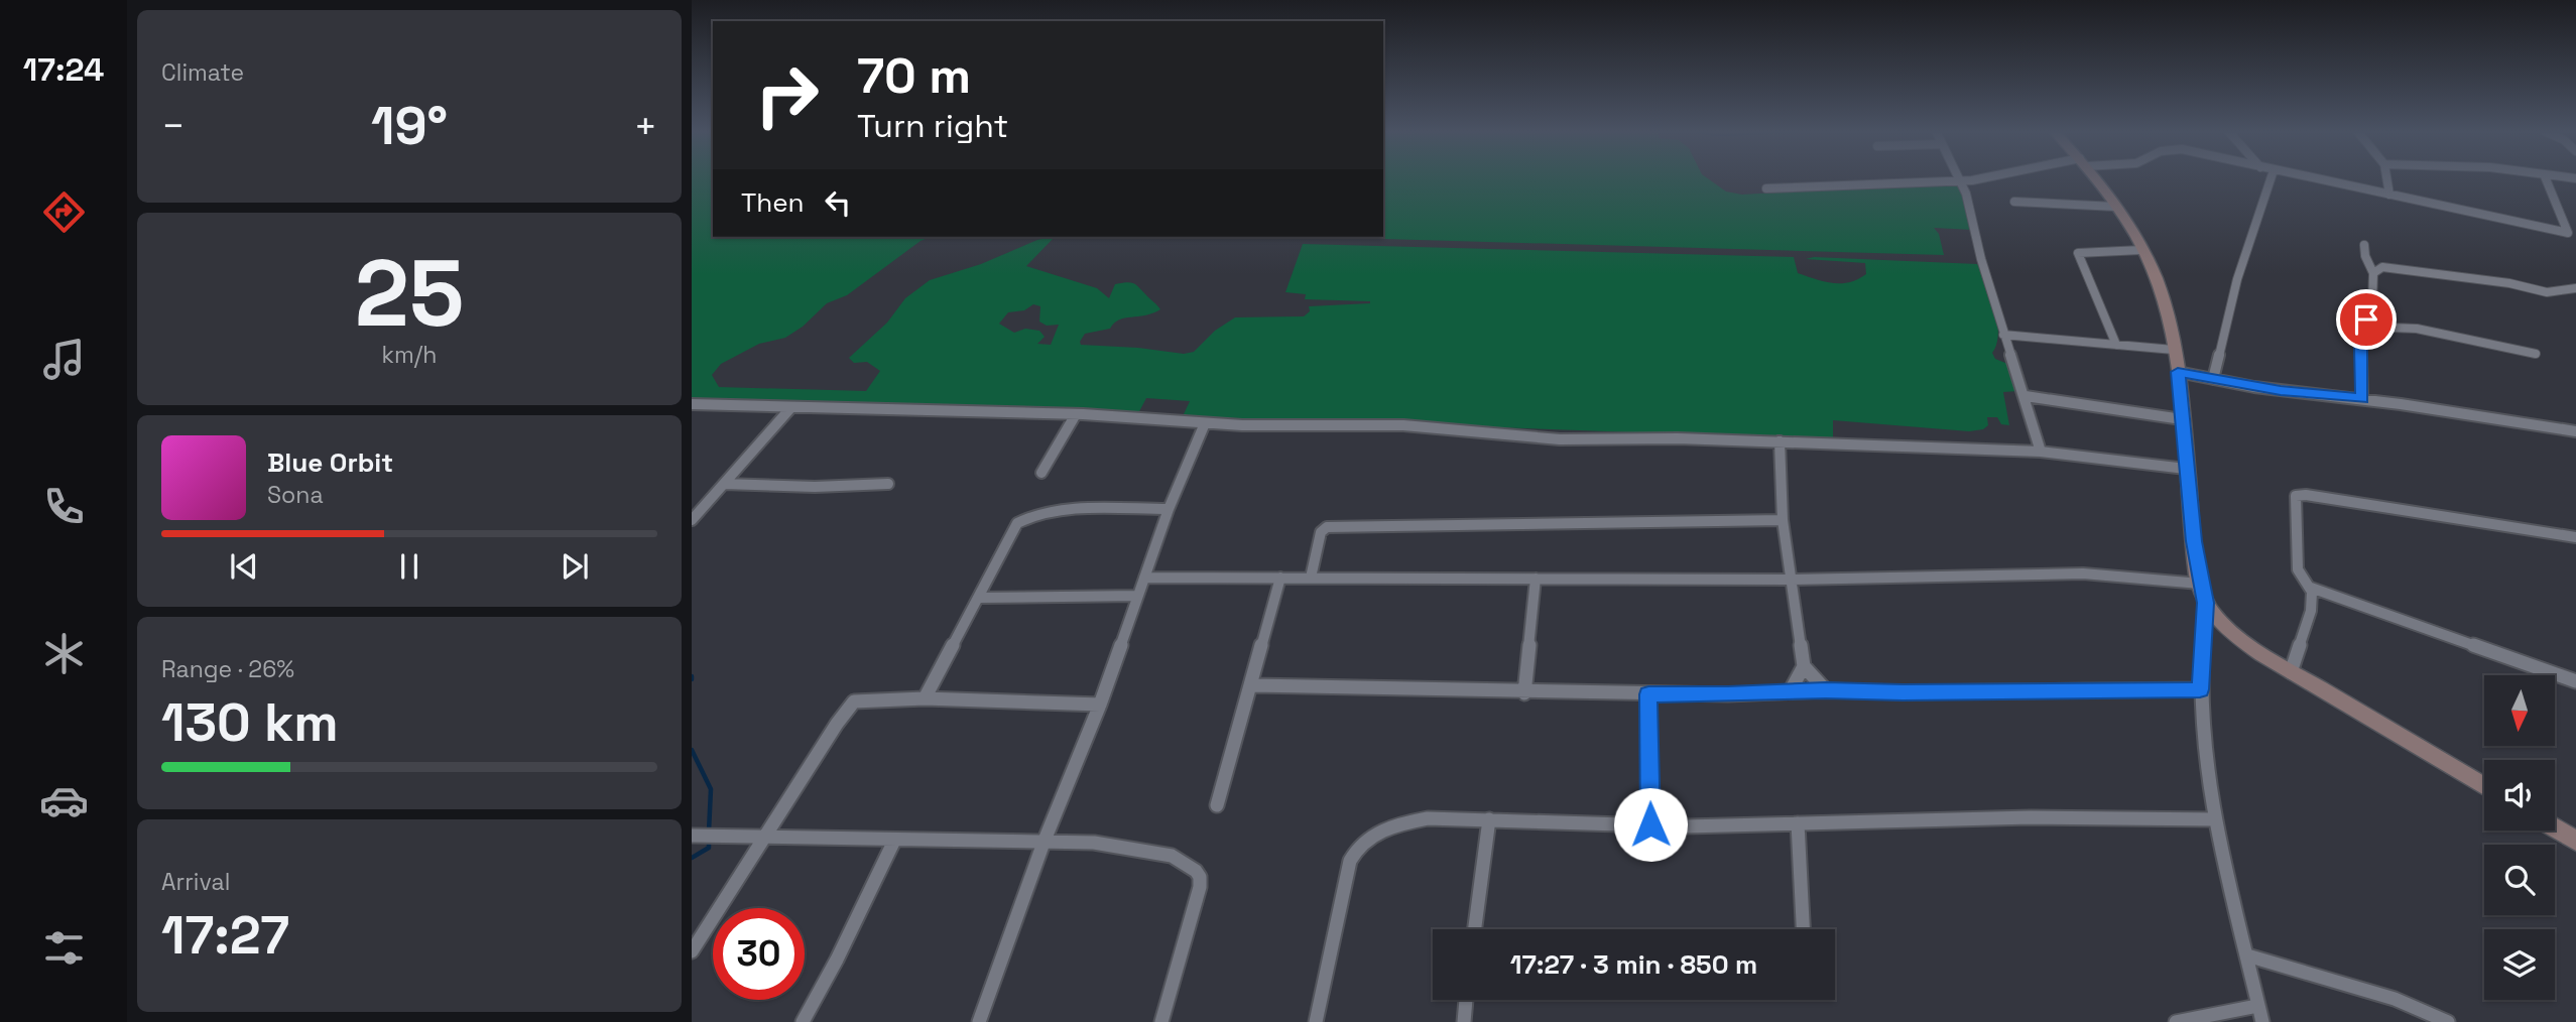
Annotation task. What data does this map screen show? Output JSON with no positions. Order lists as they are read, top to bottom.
{
  "north": "bottom",
  "page": {
    "tabs": "17:24",
    "tile": [
      "Climate",
      ["25", "km/h"],
      ["Range · 26%", "130 km"],
      ["Arrival", "17:27"]
    ],
    "turn": ["70 m", "Turn right"],
    "heat": ["−", "19°", "+"],
    "then": "Then",
    "song": ["Blue Orbit", "Sona"],
    "limit": "30",
    "trip": "17:27 · 3 min · 850 m"
  }
}
